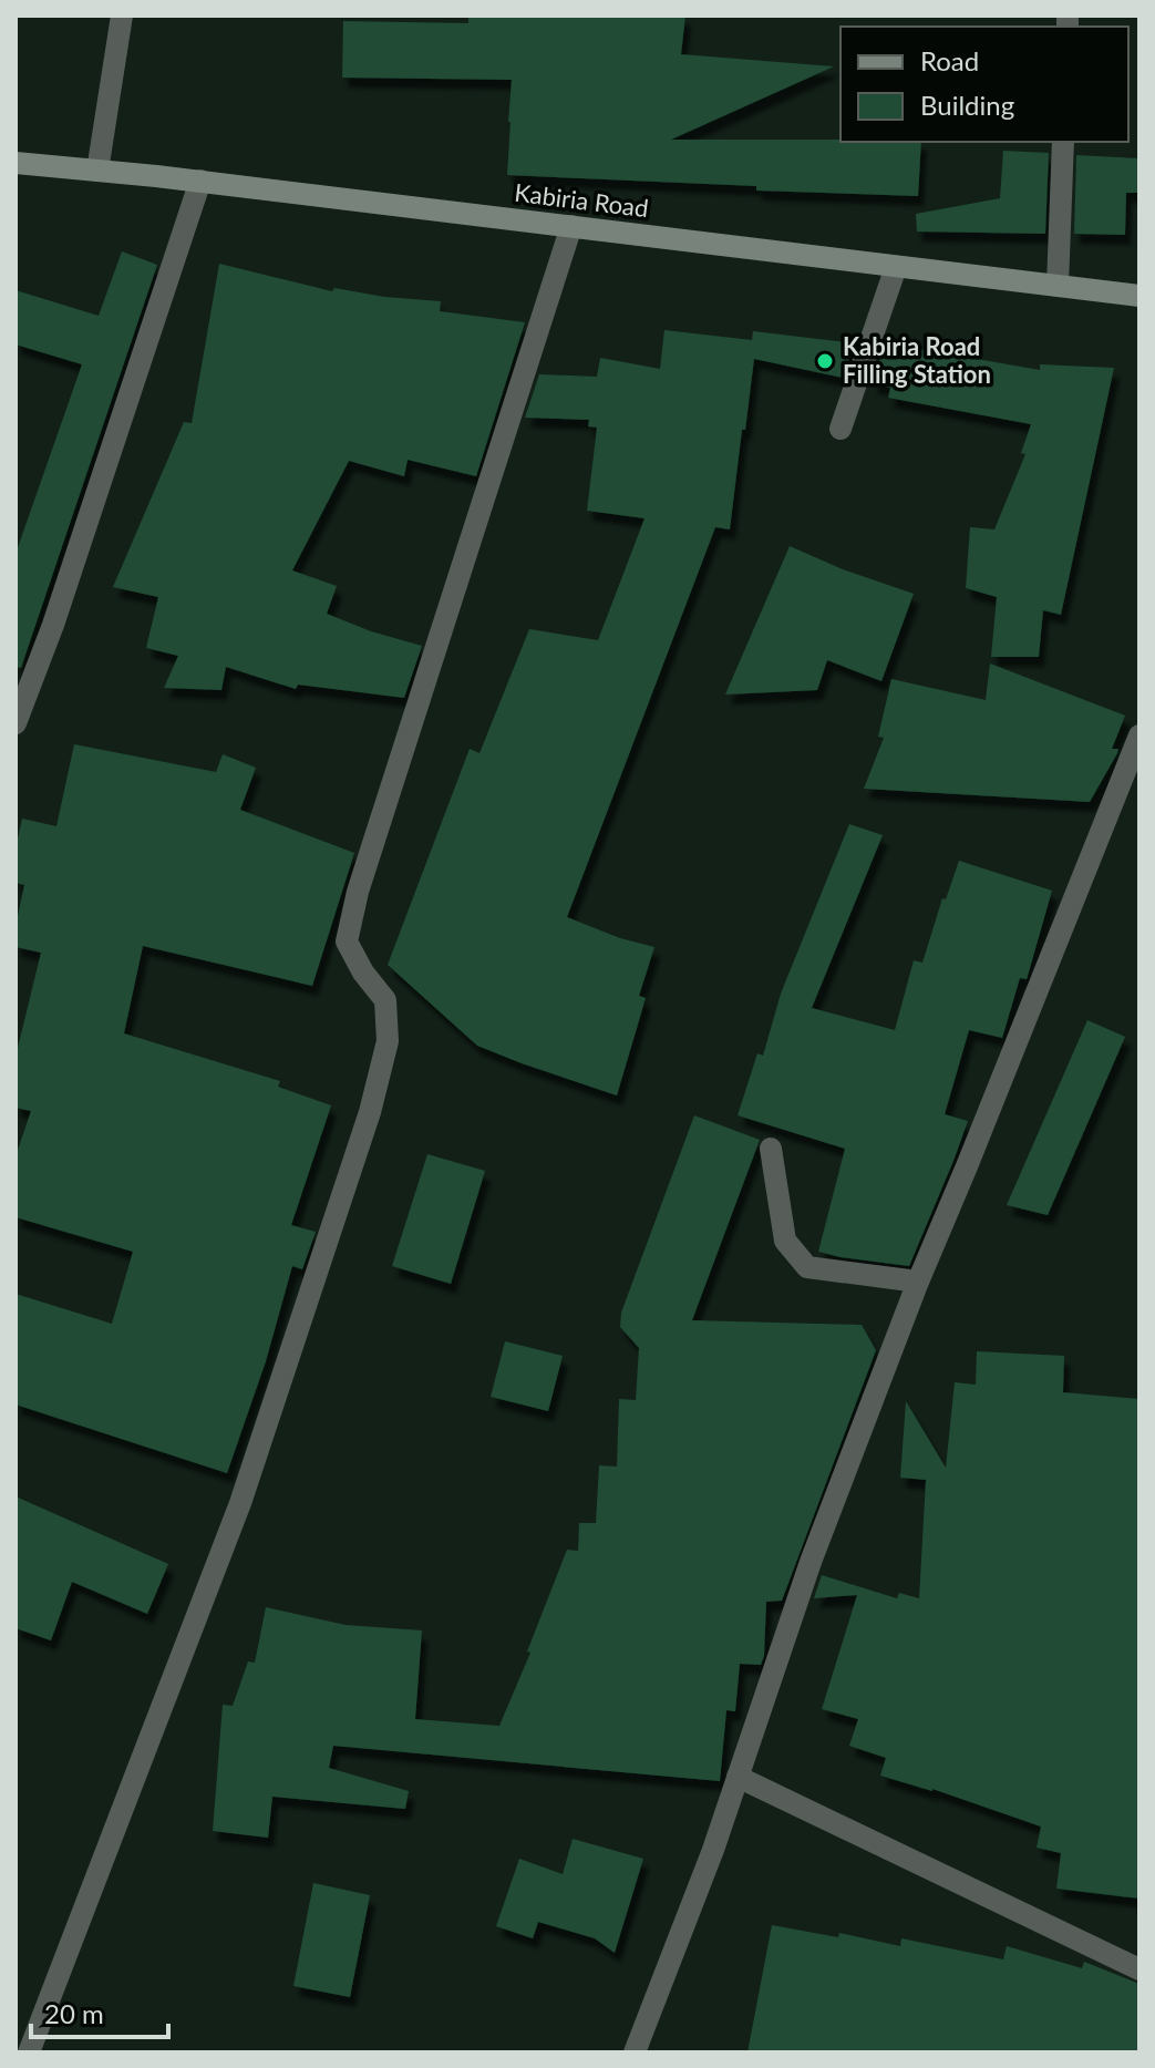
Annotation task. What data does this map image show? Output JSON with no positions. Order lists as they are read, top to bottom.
{
  "streets": {
    "main road": ["Kabiria Road"]
  },
  "places": ["Kabiria Road Filling Station"],
  "legend": ["Road", "Building"],
  "scale_bar": "20 m"
}
